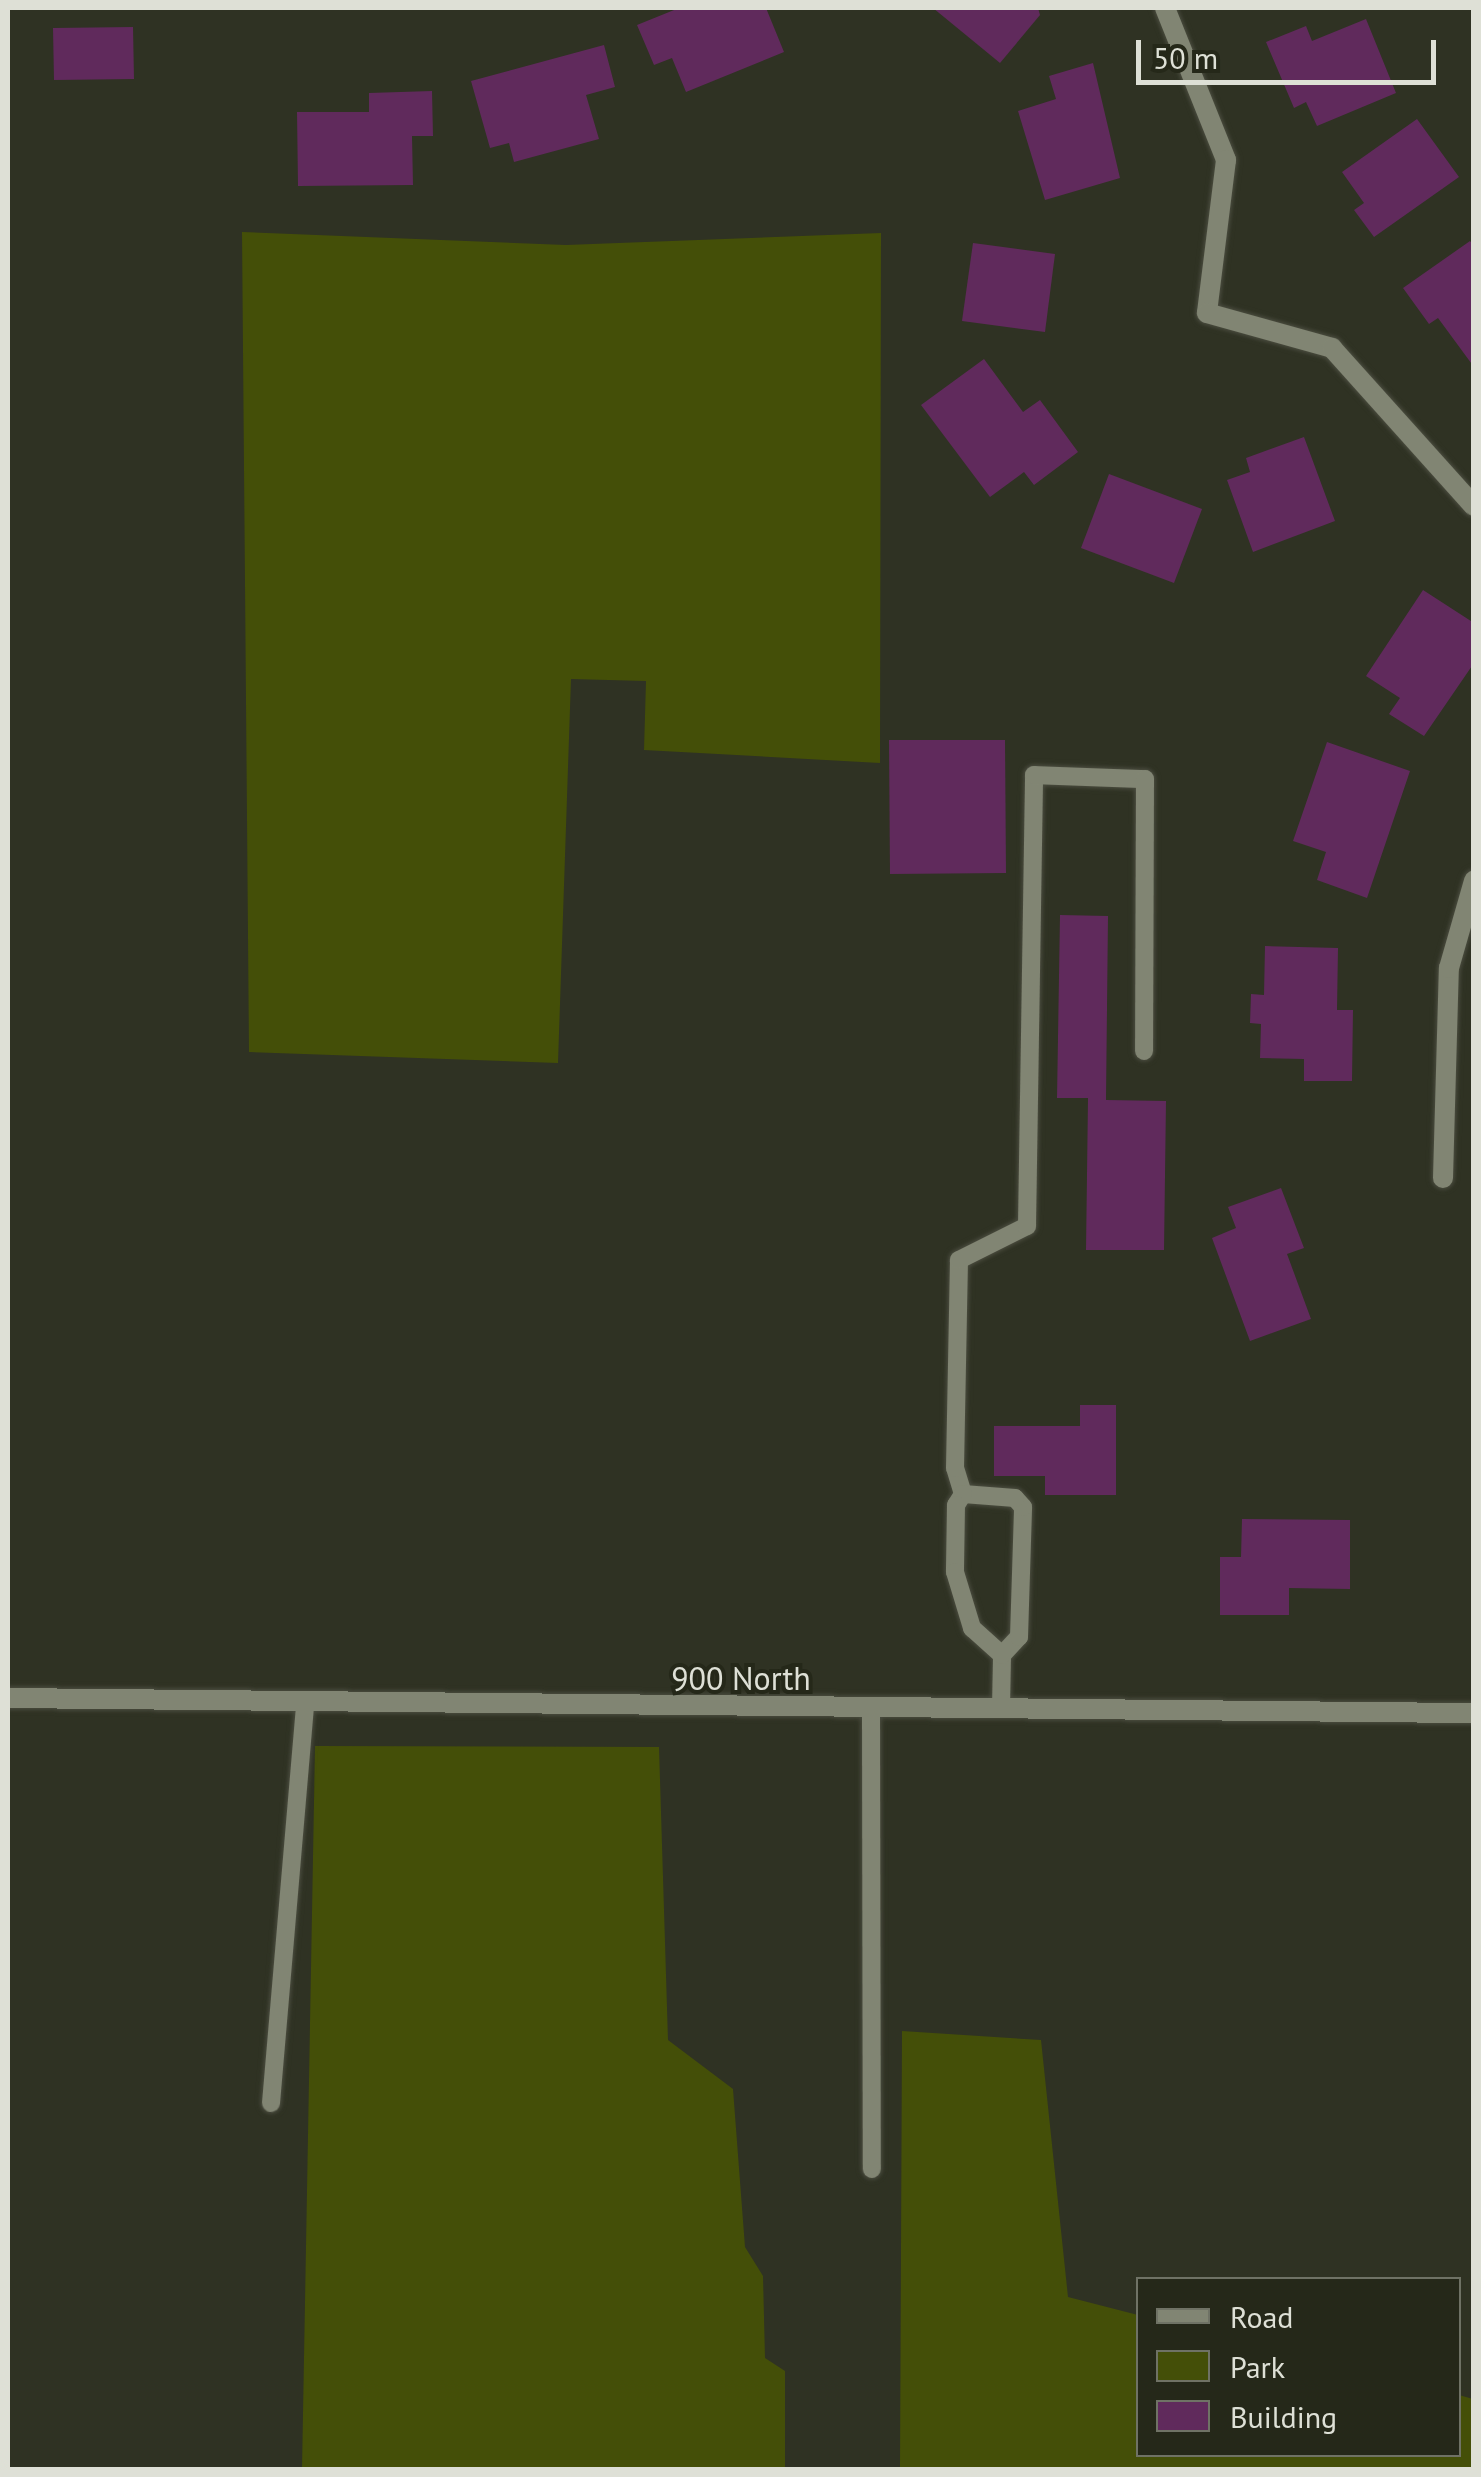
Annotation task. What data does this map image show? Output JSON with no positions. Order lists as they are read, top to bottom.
{
  "streets": {
    "street": ["900 North"]
  },
  "legend": ["Road", "Park", "Building"],
  "scale_bar": "50 m"
}
